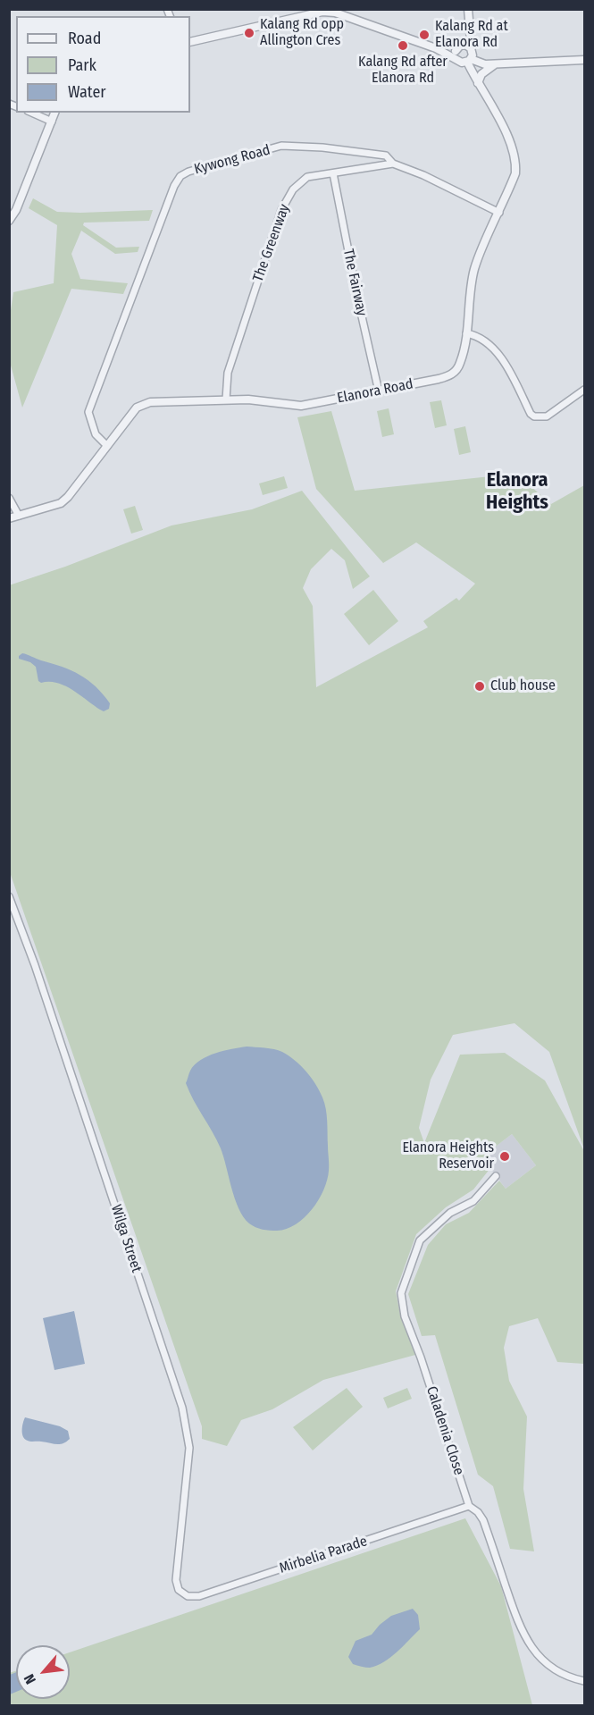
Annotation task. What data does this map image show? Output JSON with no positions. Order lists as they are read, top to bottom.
{
  "streets": {
    "street": [
      "Kywong Road",
      "The Greenway",
      "The Fairway",
      "Elanora Road",
      "Wilga Street",
      "Caladenia Close",
      "Mirbelia Parade"
    ]
  },
  "crossings": [
    ["Kywong Road", "The Greenway"],
    ["Kywong Road", "Elanora Road"],
    ["The Greenway", "The Fairway"],
    ["The Greenway", "Elanora Road"],
    ["The Fairway", "Elanora Road"],
    ["Wilga Street", "Mirbelia Parade"],
    ["Caladenia Close", "Mirbelia Parade"]
  ],
  "districts": ["Elanora Heights"],
  "places": [
    "Kalang Rd opp Allington Cres",
    "Kalang Rd at Elanora Rd",
    "Kalang Rd after Elanora Rd",
    "Club house",
    "Elanora Heights Reservoir"
  ],
  "legend": ["Road", "Park", "Water"],
  "north": "bottom left"
}
